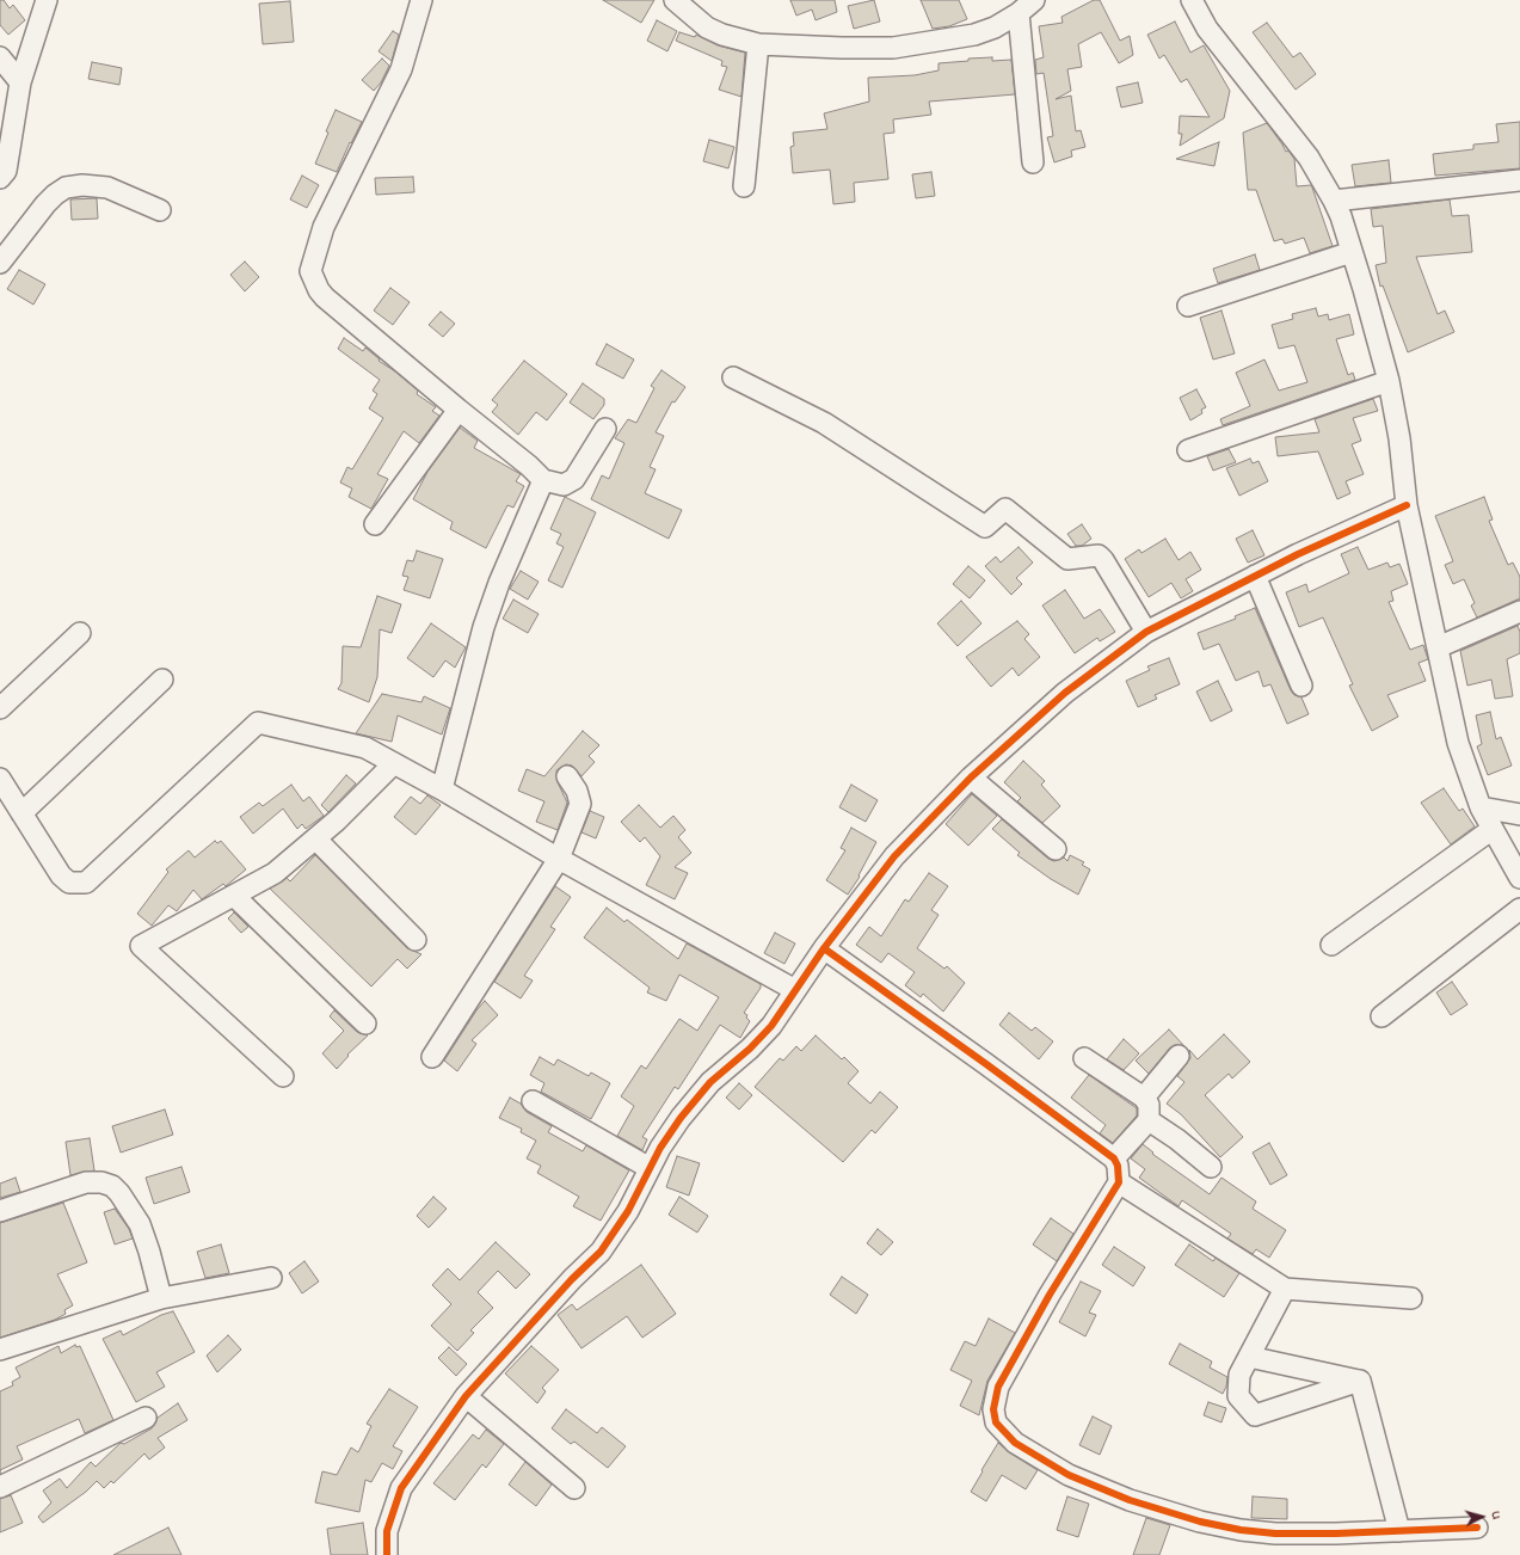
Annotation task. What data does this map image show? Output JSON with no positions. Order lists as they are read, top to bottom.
{
  "north": "right"
}
